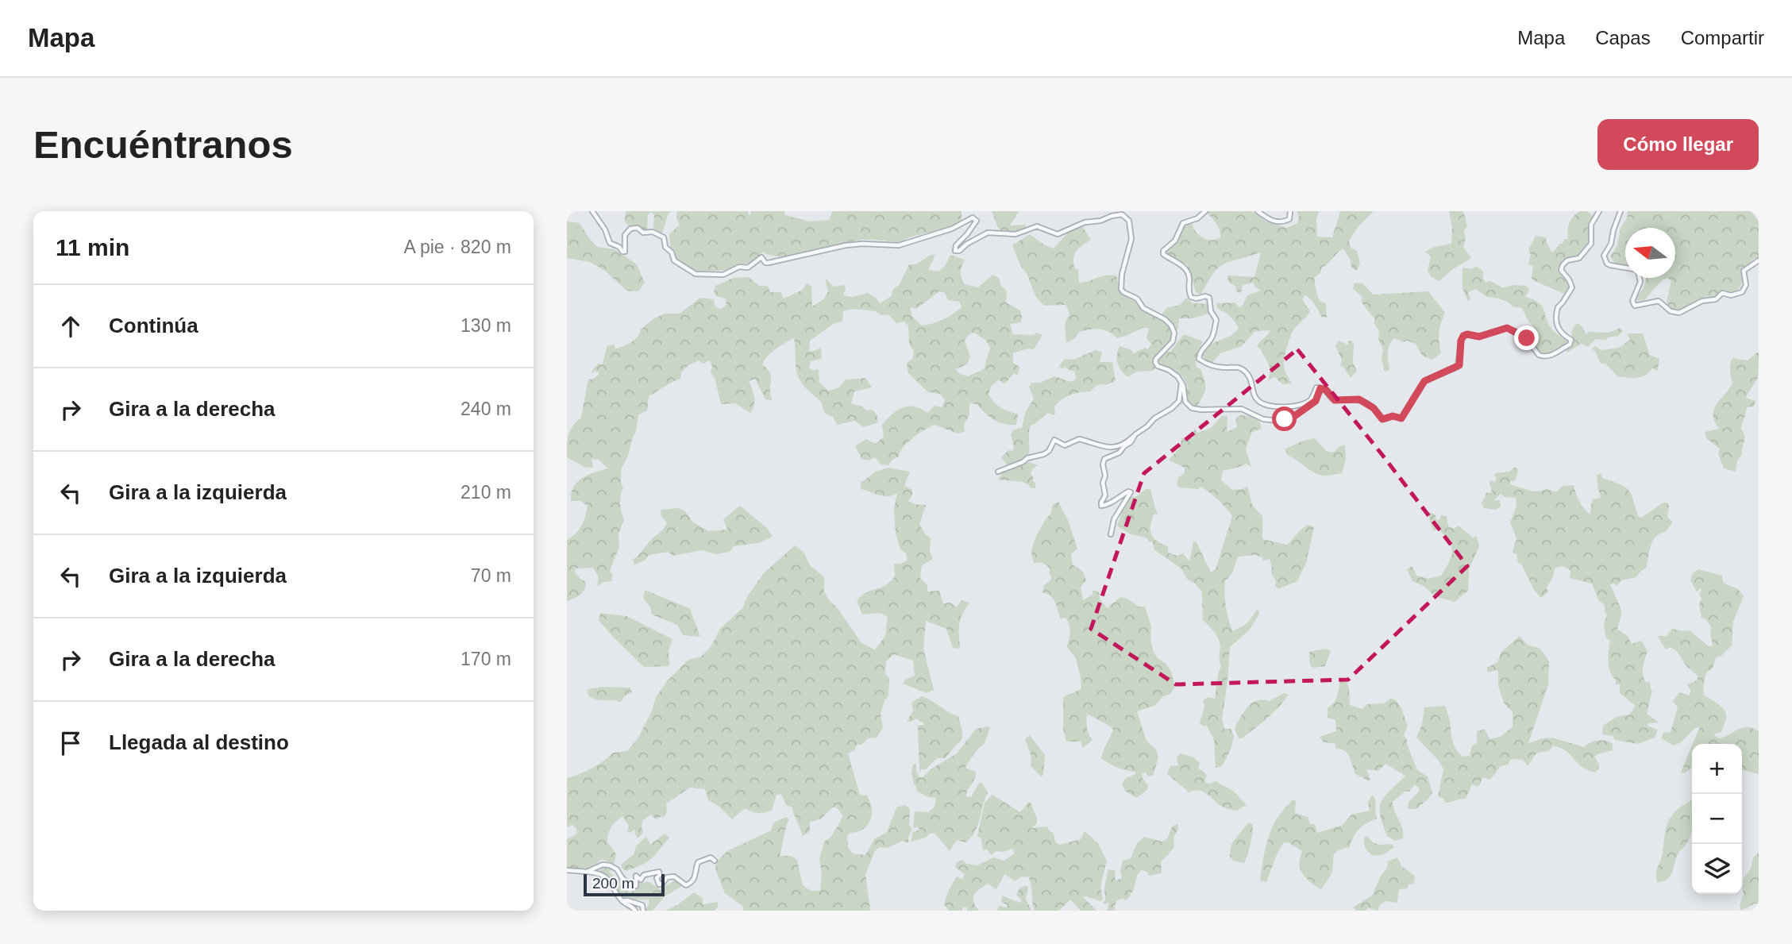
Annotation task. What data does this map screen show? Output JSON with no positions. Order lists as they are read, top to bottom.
{
  "scale_bar": "200 m",
  "north": "left",
  "page": {
    "header": "Mapa",
    "nav": ["Mapa", "Capas", "Compartir"],
    "buttons": "Cómo llegar",
    "title": "Encuéntranos",
    "heading": ["11 min", "A pie · 820 m"],
    "list": [
      ["Continúa", "130 m"],
      ["Gira a la derecha", "240 m"],
      ["Gira a la izquierda", "210 m"],
      ["Gira a la izquierda", "70 m"],
      ["Gira a la derecha", "170 m"],
      "Llegada al destino"
    ],
    "map_buttons": ["+", "−"],
    "scale": "200 m"
  }
}
